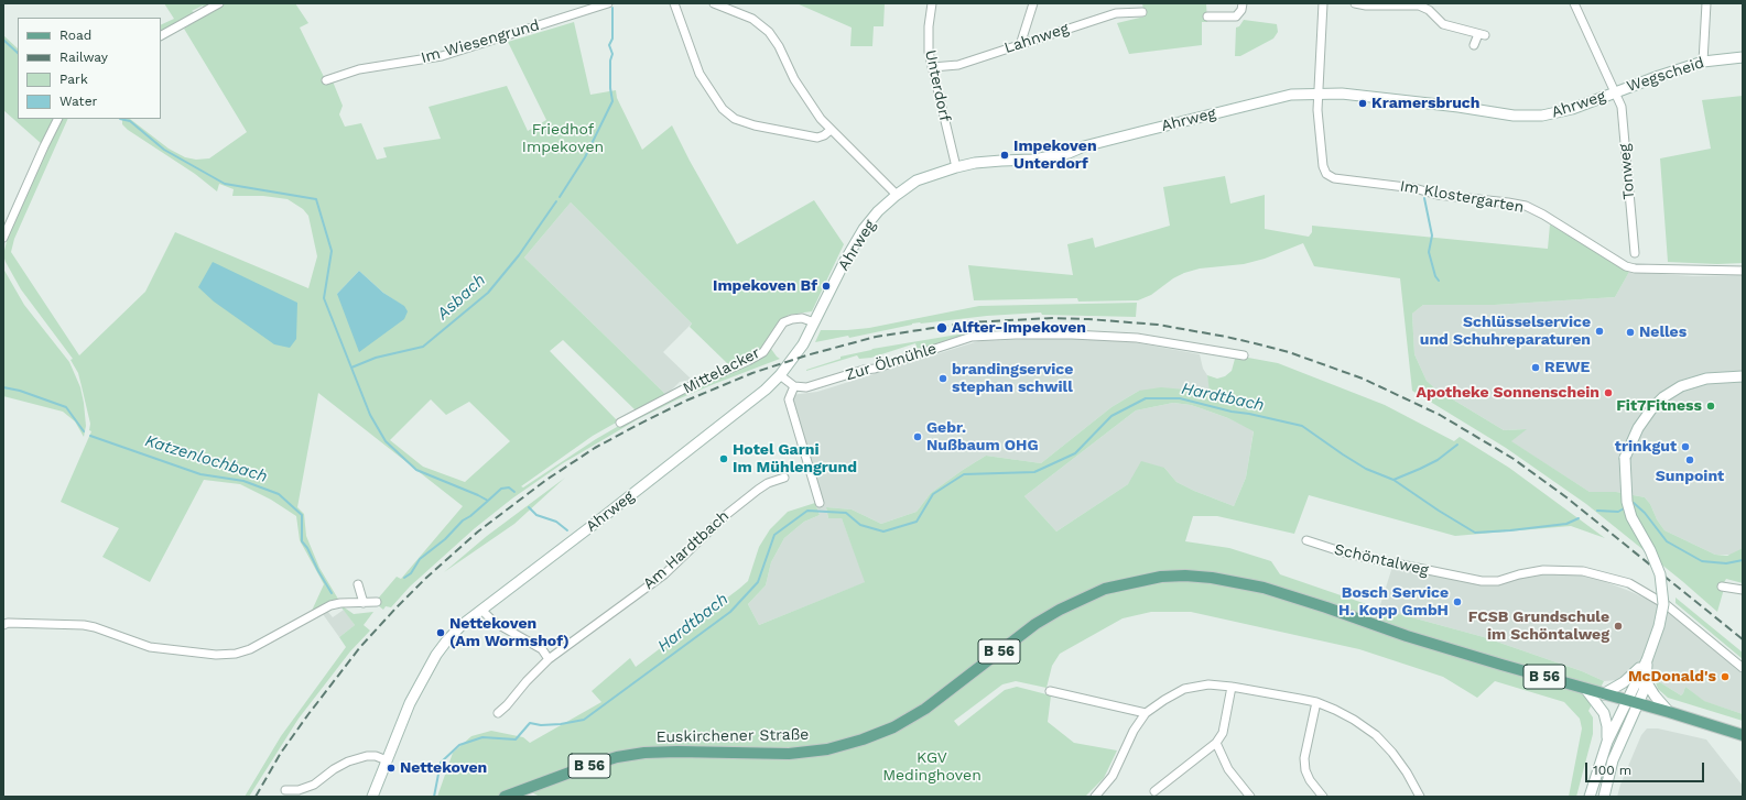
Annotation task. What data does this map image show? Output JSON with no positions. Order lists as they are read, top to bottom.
{
  "streets": {
    "main road": ["B 56", "Euskirchener Straße"],
    "street": [
      "Lahnweg",
      "Im Wiesengrund",
      "Wegscheid",
      "Unterdorf",
      "Ahrweg",
      "Tonweg",
      "Im Klostergarten",
      "Zur Ölmühle",
      "Mittelacker",
      "Am Hardtbach",
      "Schöntalweg"
    ]
  },
  "crossings": [
    ["Lahnweg", "Unterdorf"],
    ["Wegscheid", "Ahrweg"],
    ["Wegscheid", "Tonweg"],
    ["Unterdorf", "Ahrweg"],
    ["Ahrweg", "Tonweg"],
    ["Ahrweg", "Im Klostergarten"],
    ["Ahrweg", "Mittelacker"]
  ],
  "water": ["Asbach", "Hardtbach", "Katzenlochbach"],
  "parks": ["Friedhof Impekoven", "KGV Medinghoven"],
  "places": [
    "Kramersbruch",
    "Impekoven Unterdorf",
    "Impekoven Bf",
    "Alfter-Impekoven",
    "Schlüsselservice und Schuhreparaturen",
    "Nelles",
    "REWE",
    "brandingservice stephan schwill",
    "Apotheke Sonnenschein",
    "Fit7Fitness",
    "Gebr. Nußbaum OHG",
    "trinkgut",
    "Hotel Garni Im Mühlengrund",
    "Sunpoint",
    "Bosch Service H. Kopp GmbH",
    "FCSB Grundschule im Schöntalweg",
    "Nettekoven (Am Wormshof)",
    "McDonald's",
    "Nettekoven"
  ],
  "legend": [
    "Road",
    "Railway",
    "Park",
    "Water"
  ],
  "scale_bar": "100 m"
}
